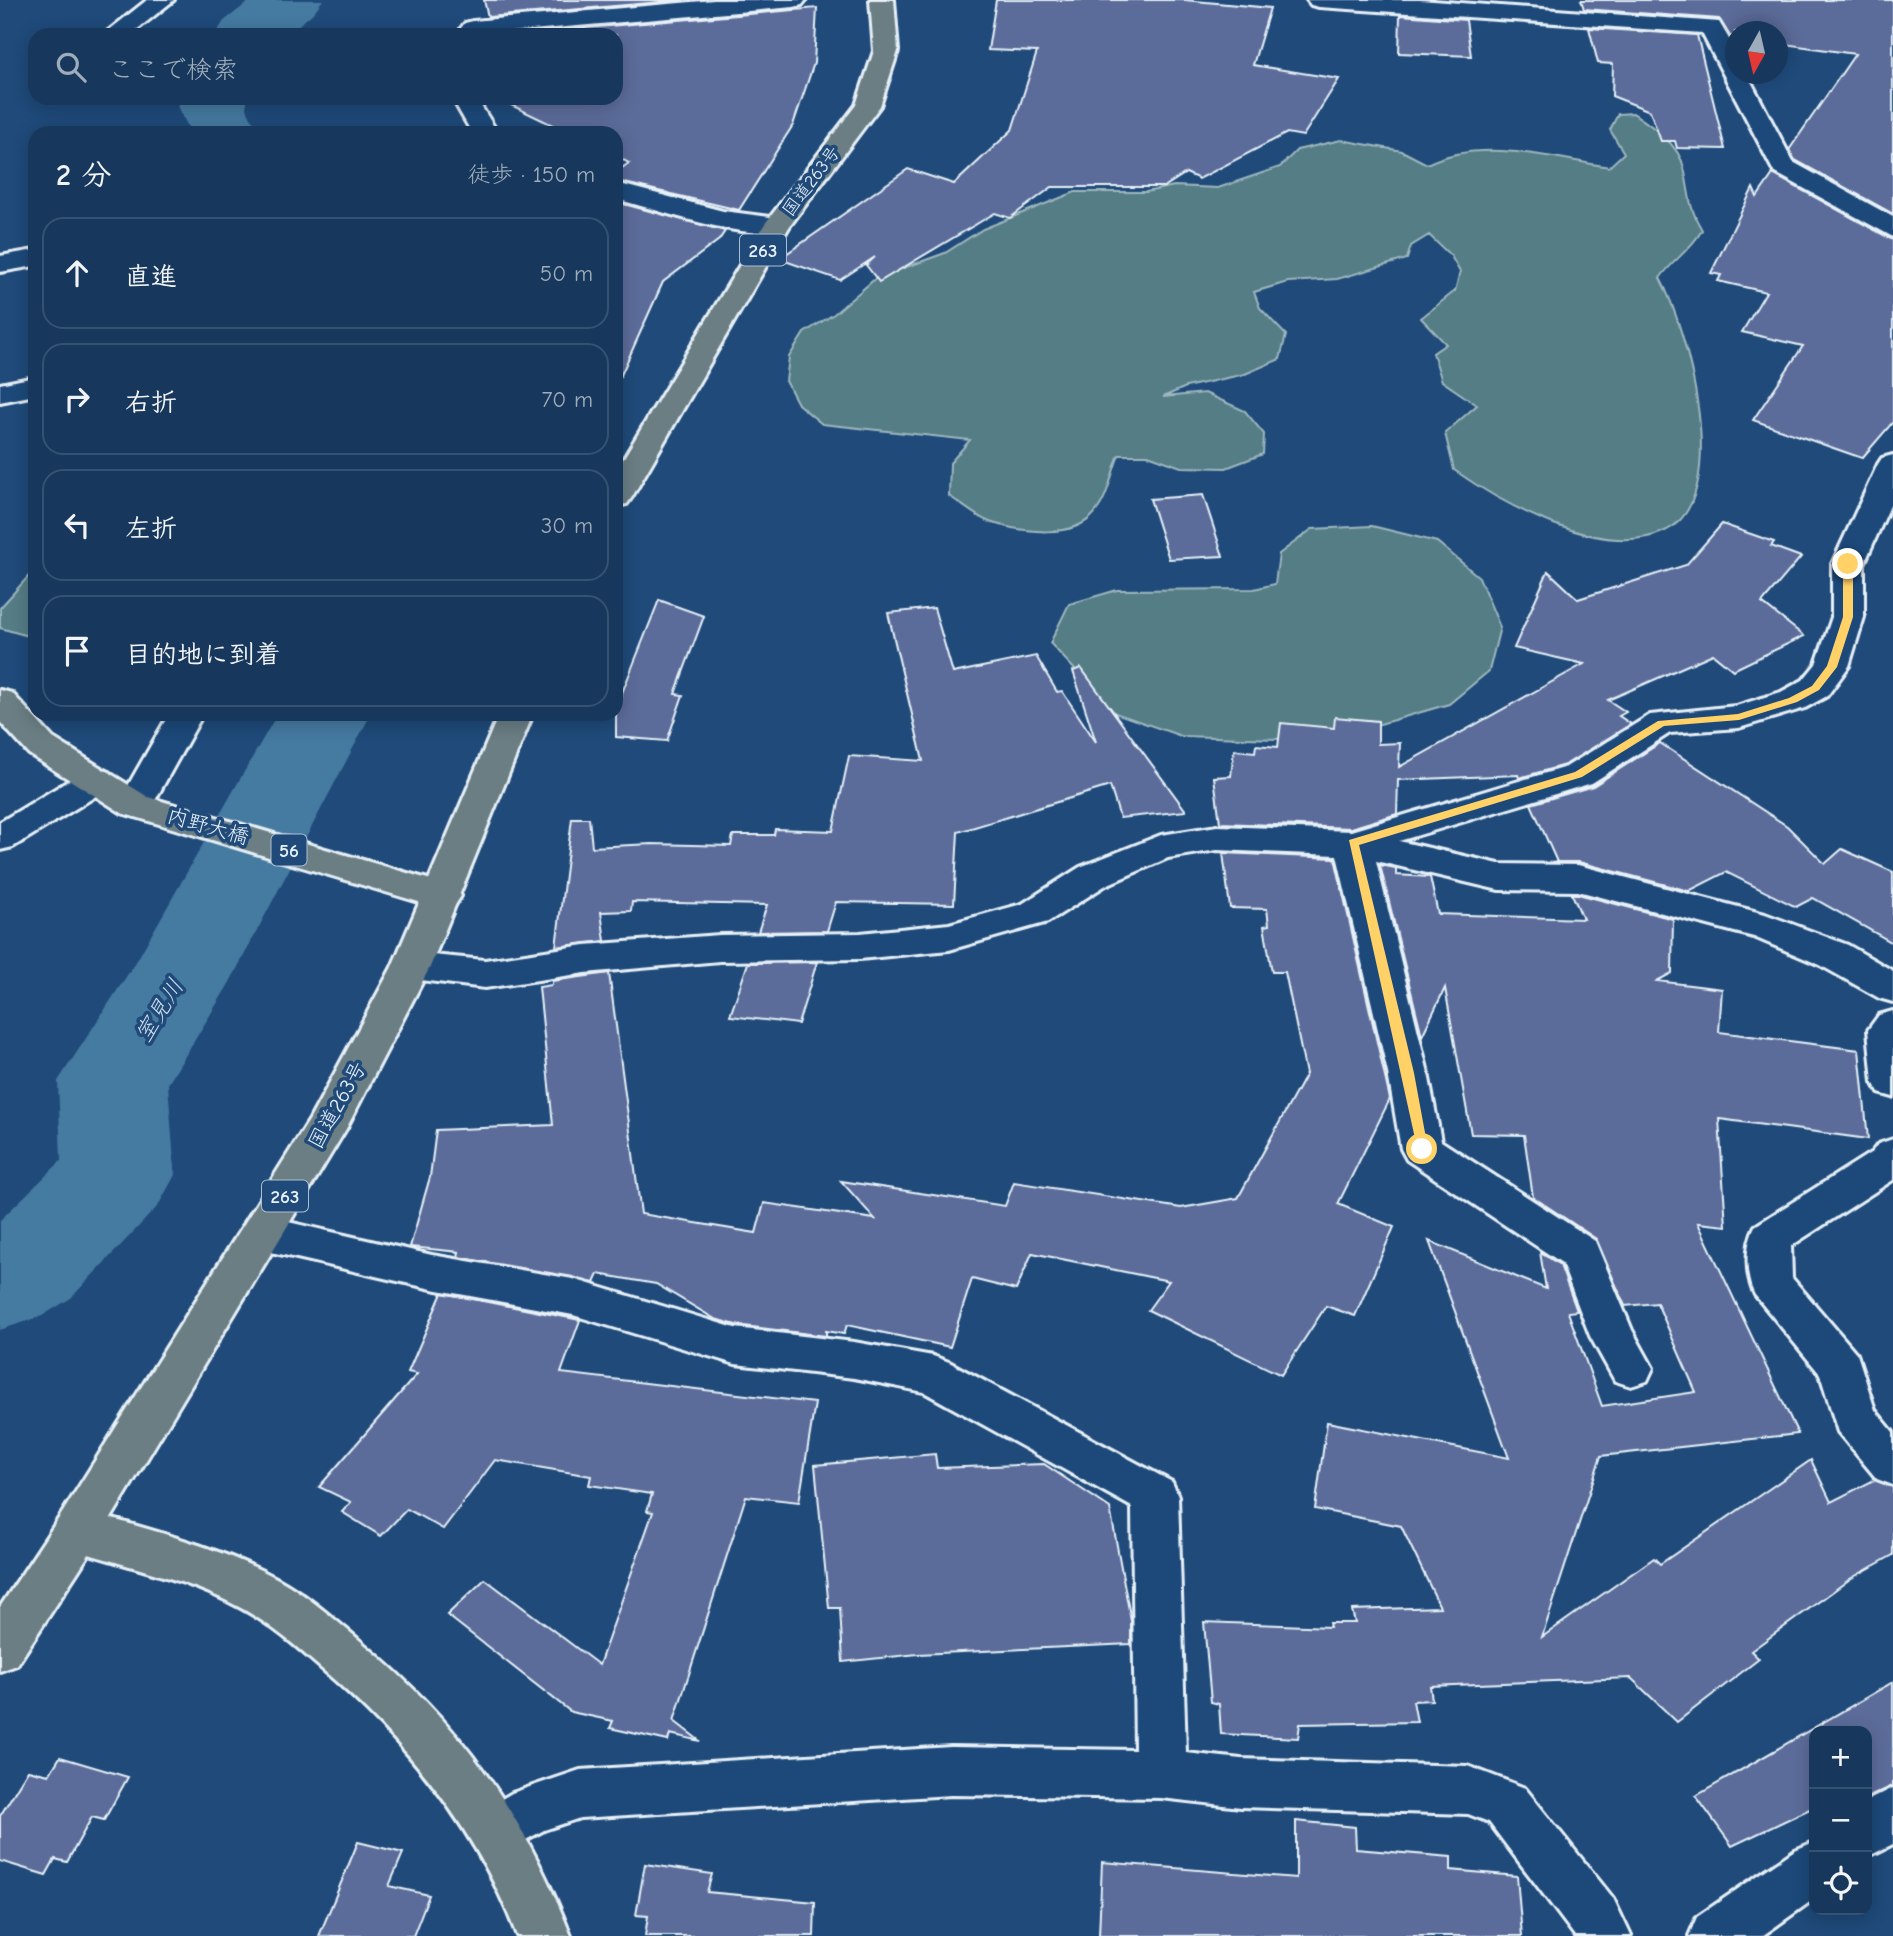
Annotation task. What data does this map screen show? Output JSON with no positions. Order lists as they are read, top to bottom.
{
  "streets": {
    "main road": [
      "国道263号",
      "263",
      "内野大橋",
      "56"
    ]
  },
  "crossings": [
    ["国道263号", "内野大橋"],
    ["内野大橋", "56"]
  ],
  "water": ["室見川"],
  "north": "bottom",
  "page": {
    "search": "ここで検索",
    "heading": ["2 分", "徒歩 · 150 m"],
    "list": [
      ["直進", "50 m"],
      ["右折", "70 m"],
      ["左折", "30 m"],
      "目的地に到着"
    ],
    "map_buttons": ["+", "−"]
  }
}
